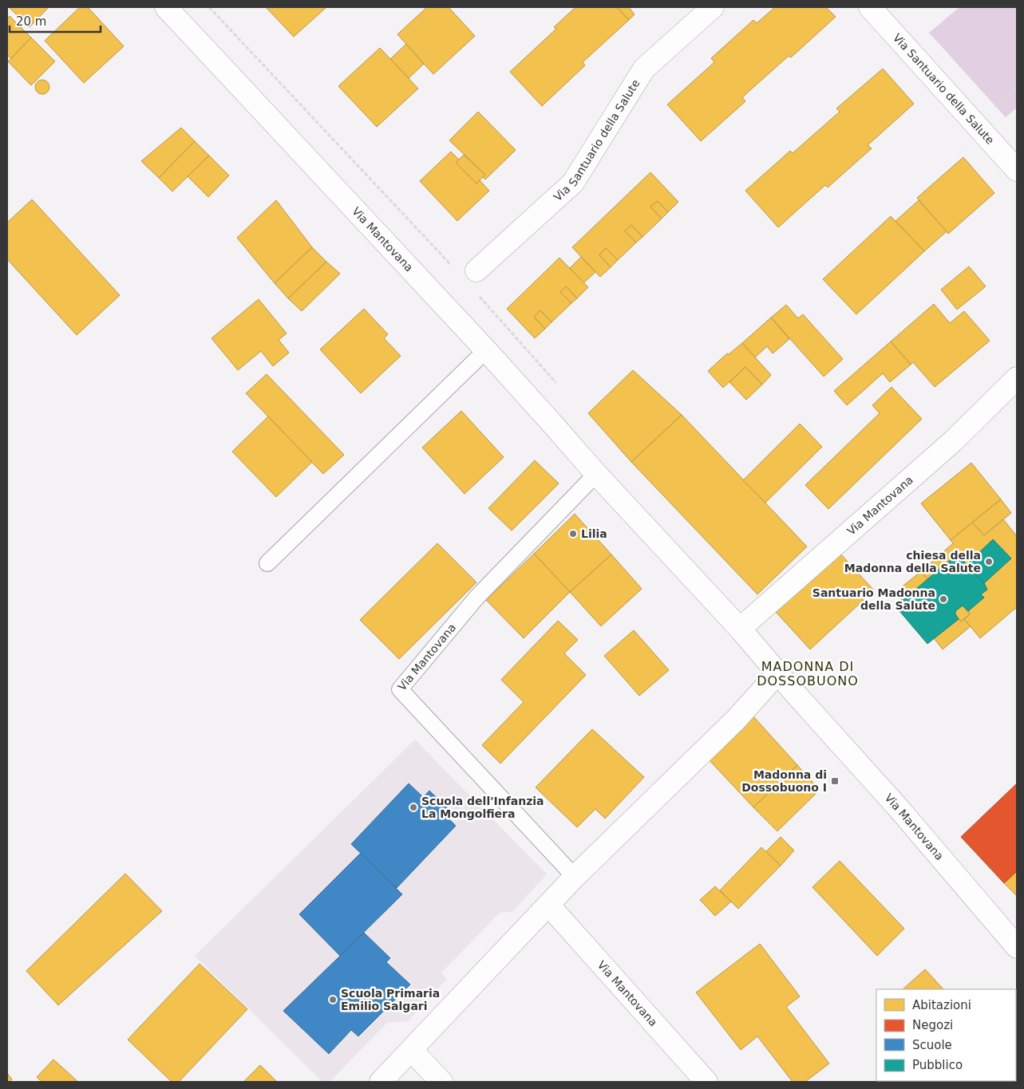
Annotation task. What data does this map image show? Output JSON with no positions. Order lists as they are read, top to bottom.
{
  "streets": {
    "street": ["Via Santuario della Salute", "Via Mantovana"]
  },
  "districts": ["MADONNA DI DOSSOBUONO"],
  "places": {
    "other": [
      "Lilia",
      "chiesa della Madonna della Salute",
      "Santuario Madonna della Salute",
      "Scuola dell'Infanzia La Mongolfiera",
      "Scuola Primaria Emilio Salgari"
    ],
    "transit": ["Madonna di Dossobuono I"]
  },
  "legend": [
    "Abitazioni",
    "Negozi",
    "Scuole",
    "Pubblico"
  ],
  "scale_bar": "20 m"
}
